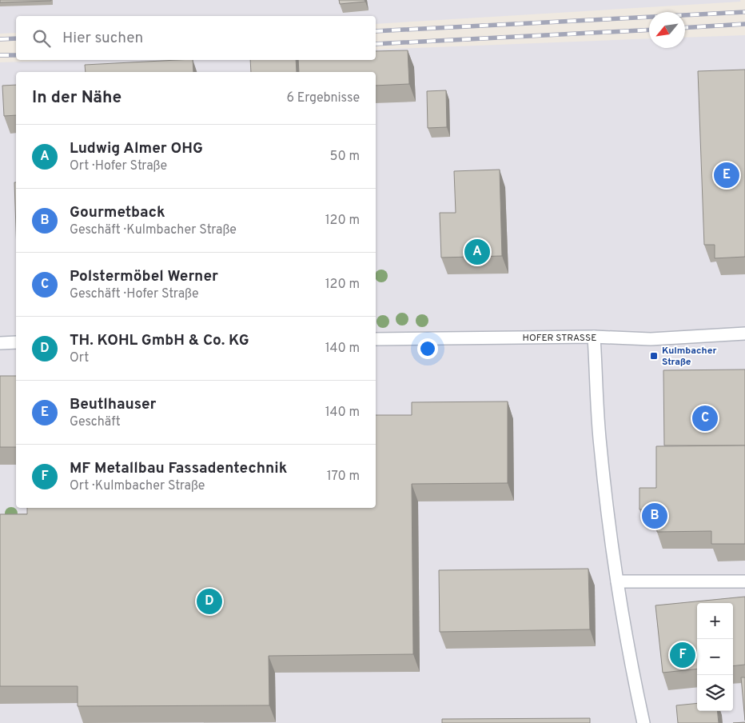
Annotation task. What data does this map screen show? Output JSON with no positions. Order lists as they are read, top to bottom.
{
  "streets": {
    "street": ["HOFER STRASSE"]
  },
  "places": {
    "transit": ["Kulmbacher Straße"]
  },
  "north": "bottom left",
  "page": {
    "search": "Hier suchen",
    "heading": ["In der Nähe", "6 Ergebnisse"],
    "list": [
      {
        "mark": "A",
        "name": "Ludwig Almer OHG",
        "note": "Ort · Hofer Straße",
        "value": "50 m"
      },
      {
        "mark": "B",
        "name": "Gourmetback",
        "note": "Geschäft · Kulmbacher Straße",
        "value": "120 m"
      },
      {
        "mark": "C",
        "name": "Polstermöbel Werner",
        "note": "Geschäft · Hofer Straße",
        "value": "120 m"
      },
      {
        "mark": "D",
        "name": "TH. KOHL GmbH & Co. KG",
        "note": "Ort",
        "value": "140 m"
      },
      {
        "mark": "E",
        "name": "Beutlhauser",
        "note": "Geschäft",
        "value": "140 m"
      },
      {
        "mark": "F",
        "name": "MF Metallbau Fassadentechnik",
        "note": "Ort · Kulmbacher Straße",
        "value": "170 m"
      }
    ],
    "pins": [
      "E",
      "A",
      "C",
      "B",
      "D",
      "F"
    ],
    "map_buttons": ["+", "−"]
  }
}
